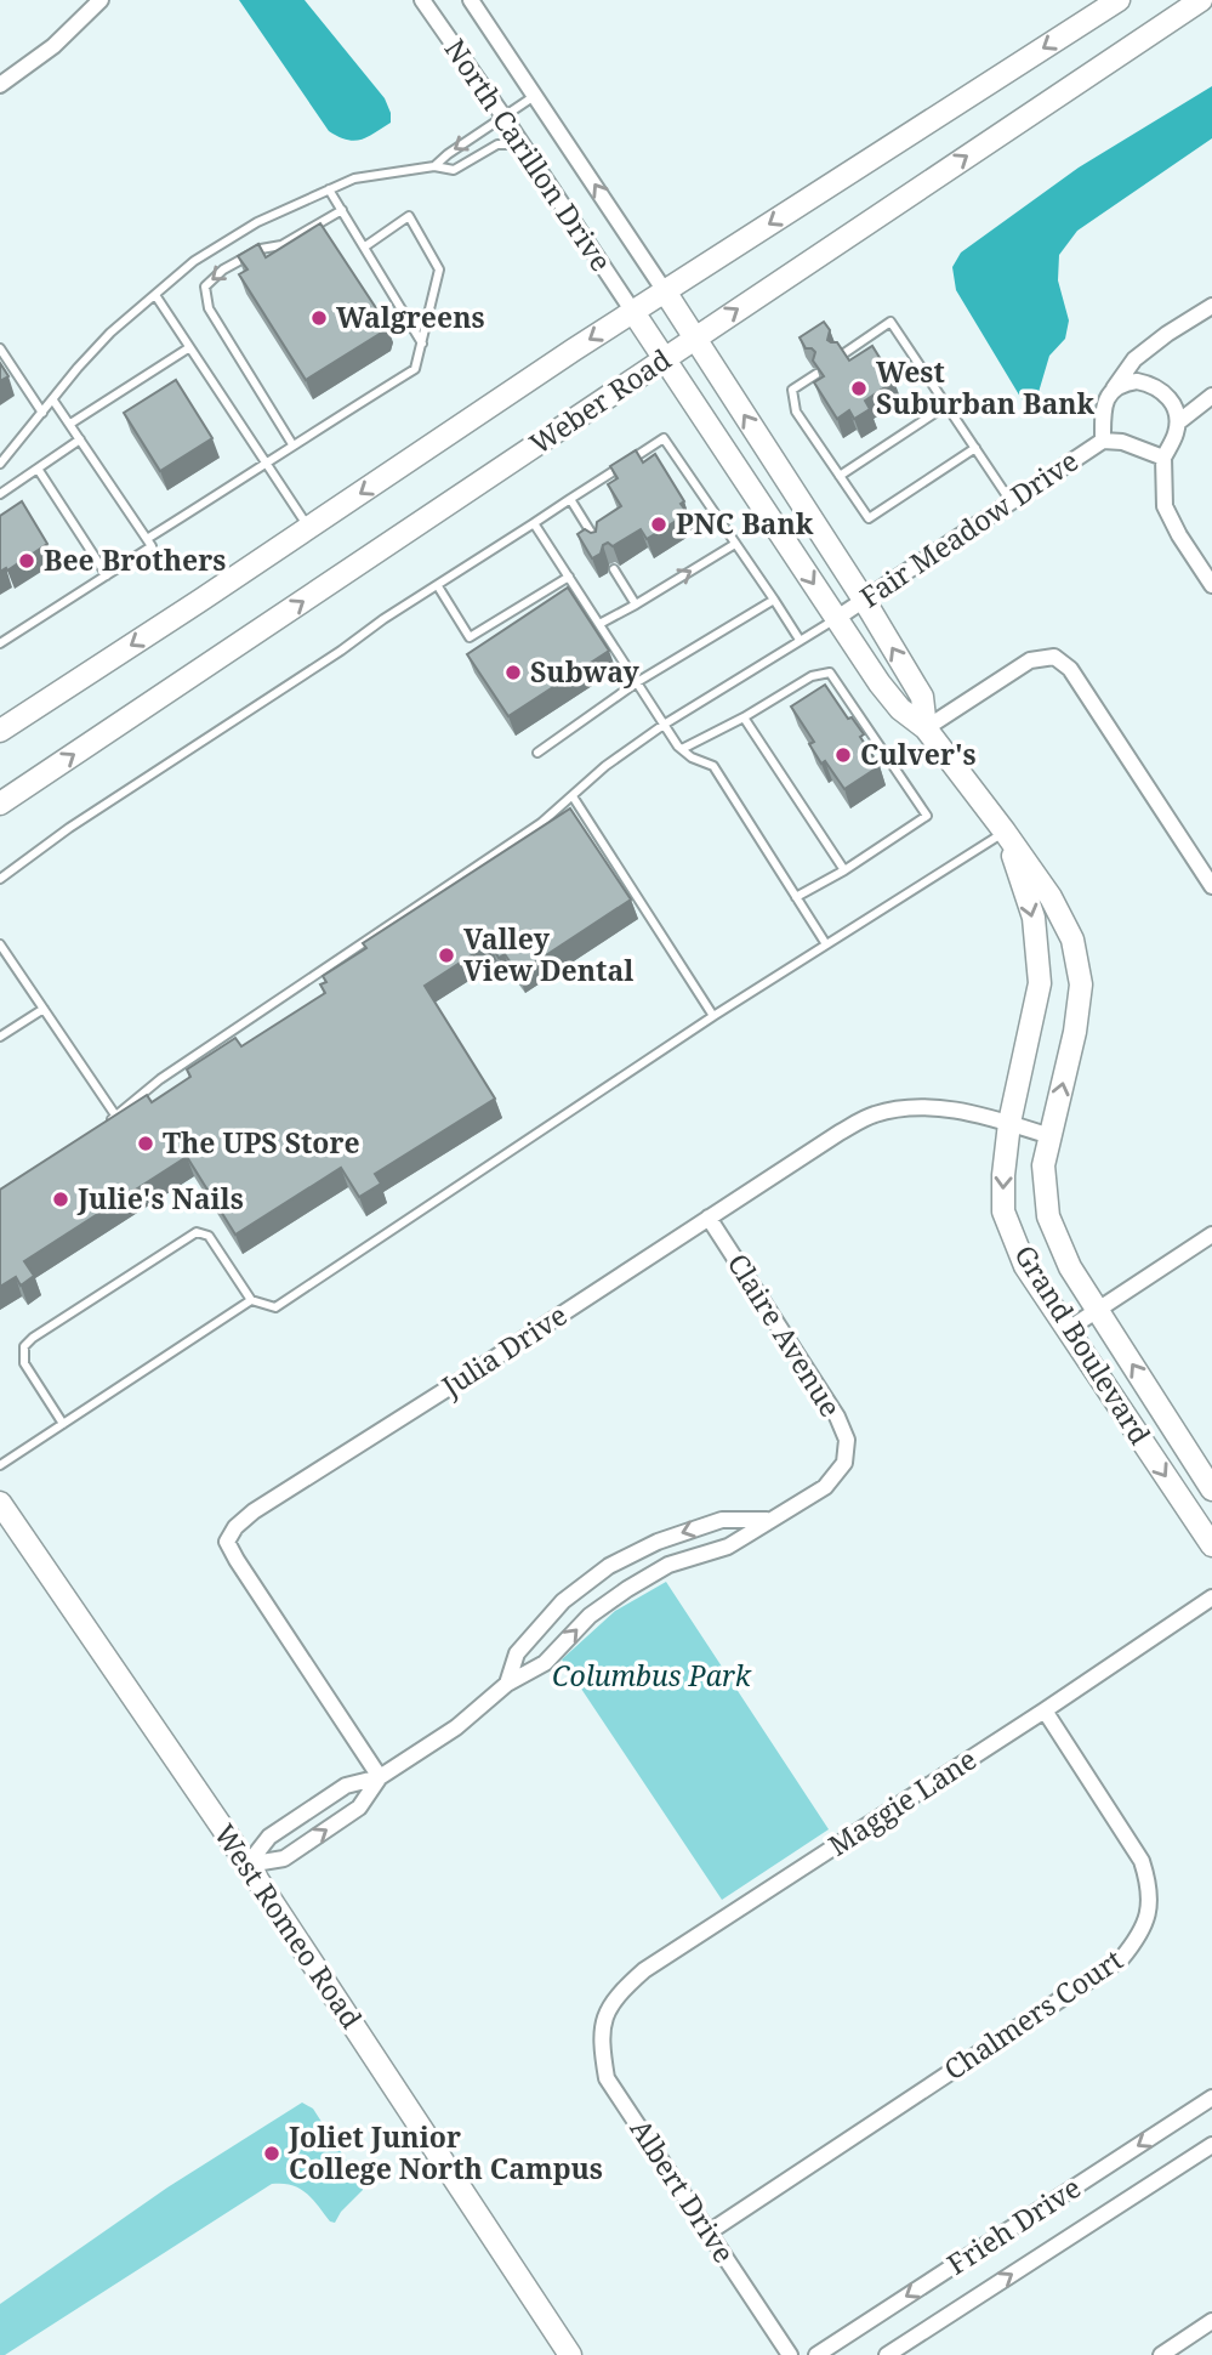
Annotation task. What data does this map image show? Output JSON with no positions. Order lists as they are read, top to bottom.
{
  "streets": {
    "main road": ["Weber Road", "Grand Boulevard", "West Romeo Road"],
    "street": [
      "North Carillon Drive",
      "Fair Meadow Drive",
      "Claire Avenue",
      "Julia Drive",
      "Maggie Lane",
      "Chalmers Court",
      "Albert Drive",
      "Frieh Drive"
    ]
  },
  "crossings": [
    ["North Carillon Drive", "Weber Road"],
    ["North Carillon Drive", "Grand Boulevard"],
    ["Weber Road", "Grand Boulevard"],
    ["Fair Meadow Drive", "Grand Boulevard"],
    ["Claire Avenue", "Julia Drive"],
    ["Claire Avenue", "West Romeo Road"],
    ["Grand Boulevard", "Julia Drive"],
    ["Maggie Lane", "Chalmers Court"],
    ["Maggie Lane", "Albert Drive"],
    ["Chalmers Court", "Albert Drive"]
  ],
  "parks": ["Columbus Park"],
  "places": [
    "Walgreens",
    "West Suburban Bank",
    "PNC Bank",
    "Bee Brothers",
    "Subway",
    "Culver's",
    "Valley View Dental",
    "The UPS Store",
    "Julie's Nails",
    "Joliet Junior College North Campus"
  ]
}
